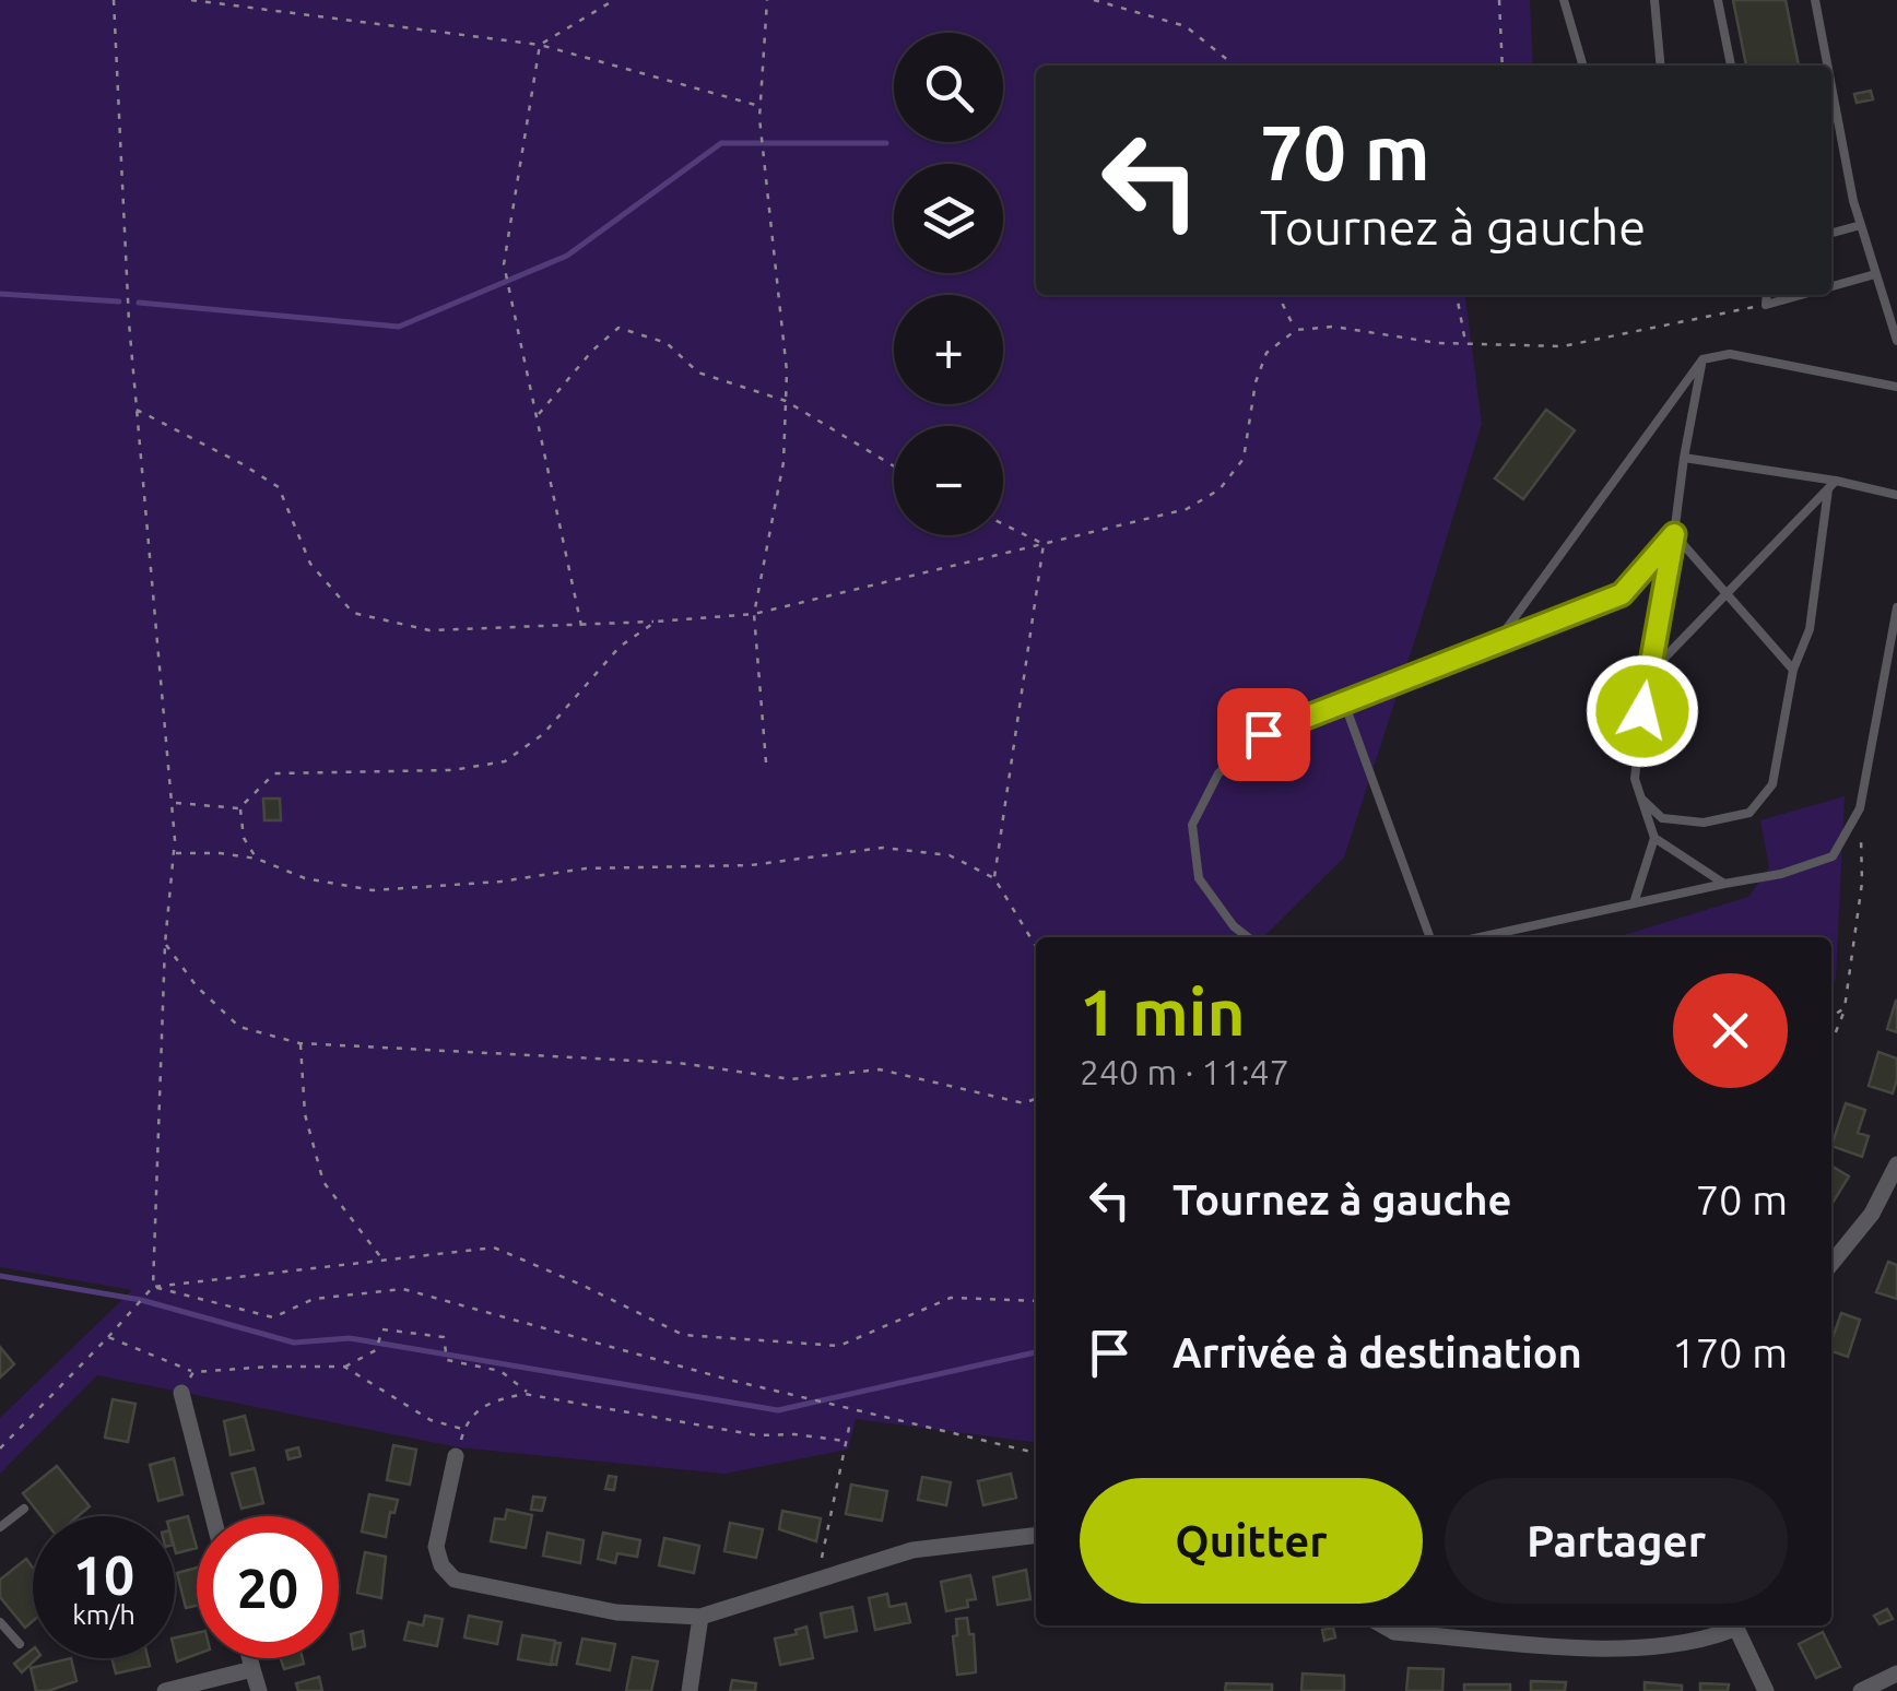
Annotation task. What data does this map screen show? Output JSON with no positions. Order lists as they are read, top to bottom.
{
  "page": {
    "map_buttons": ["+", "−"],
    "turn": ["70 m", "Tournez à gauche"],
    "heading": ["1 min", "240 m · 11:47"],
    "list": [
      {
        "name": "Tournez à gauche",
        "value": "70 m"
      },
      {
        "name": "Arrivée à destination",
        "value": "170 m"
      }
    ],
    "buttons": ["Quitter", "Partager"],
    "speed": "10 km/h",
    "limit": "20"
  }
}
